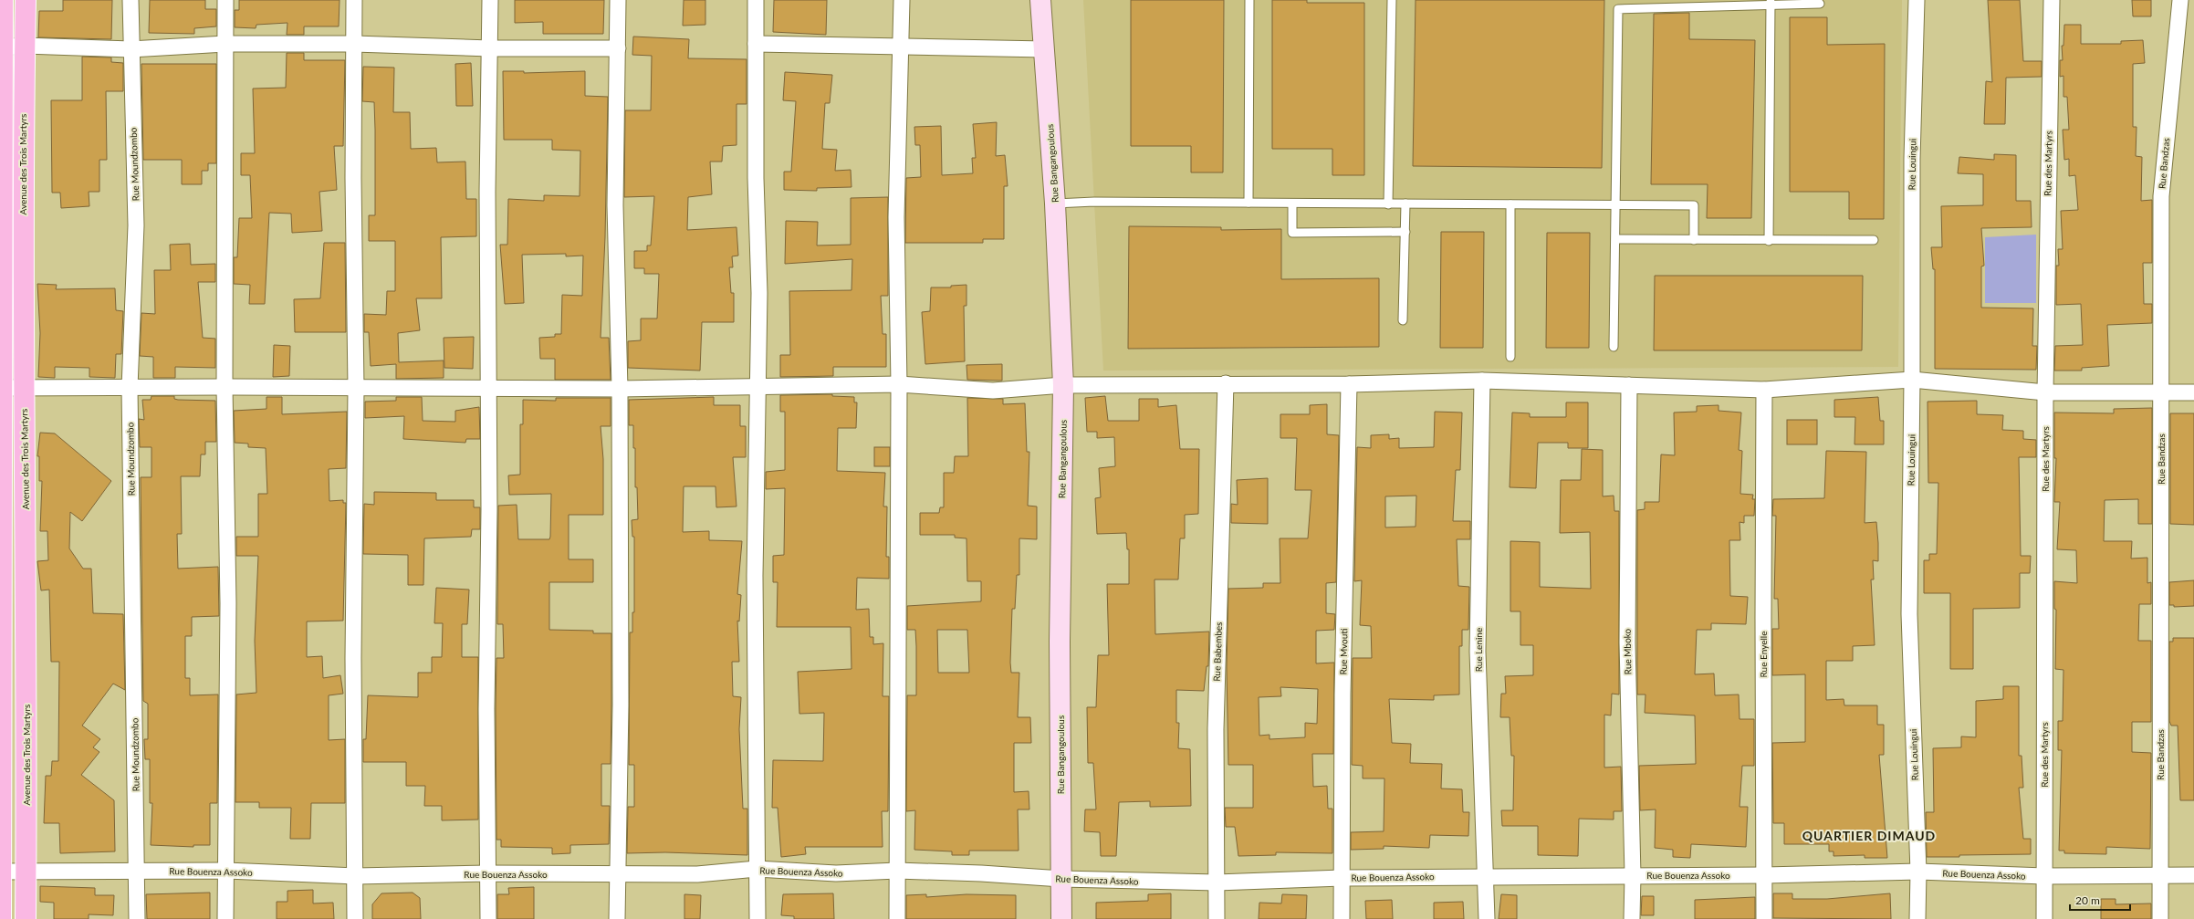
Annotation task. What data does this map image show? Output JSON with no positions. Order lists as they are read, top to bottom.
{
  "streets": {
    "main road": ["Avenue des Trois Martyrs"],
    "street": [
      "Rue Bangangoulous",
      "Rue des Martyrs",
      "Rue Bandzas",
      "Rue Moundzombo",
      "Rue Louingui",
      "Rue Lenine",
      "Rue Babembes",
      "Rue Mvouti",
      "Rue Mboko",
      "Rue Enyelle",
      "Rue Bouenza Assoko"
    ]
  },
  "crossings": [
    ["Rue Bangangoulous", "Rue Bouenza Assoko"],
    ["Rue des Martyrs", "Rue Bouenza Assoko"],
    ["Rue Bandzas", "Rue Bouenza Assoko"],
    ["Avenue des Trois Martyrs", "Rue Bouenza Assoko"],
    ["Rue Moundzombo", "Rue Bouenza Assoko"],
    ["Rue Louingui", "Rue Bouenza Assoko"],
    ["Rue Lenine", "Rue Bouenza Assoko"],
    ["Rue Babembes", "Rue Bouenza Assoko"],
    ["Rue Mvouti", "Rue Bouenza Assoko"],
    ["Rue Mboko", "Rue Bouenza Assoko"],
    ["Rue Enyelle", "Rue Bouenza Assoko"]
  ],
  "districts": ["QUARTIER DIMAUD"],
  "scale_bar": "20 m"
}
